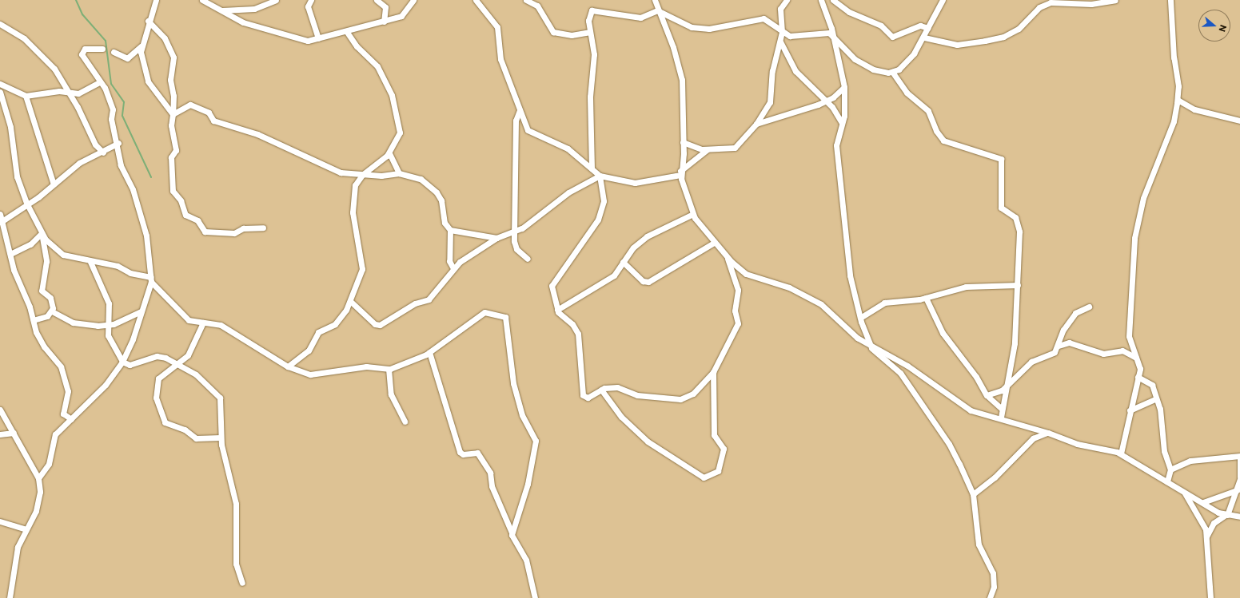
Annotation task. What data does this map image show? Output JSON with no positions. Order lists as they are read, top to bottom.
{
  "north": "right"
}
